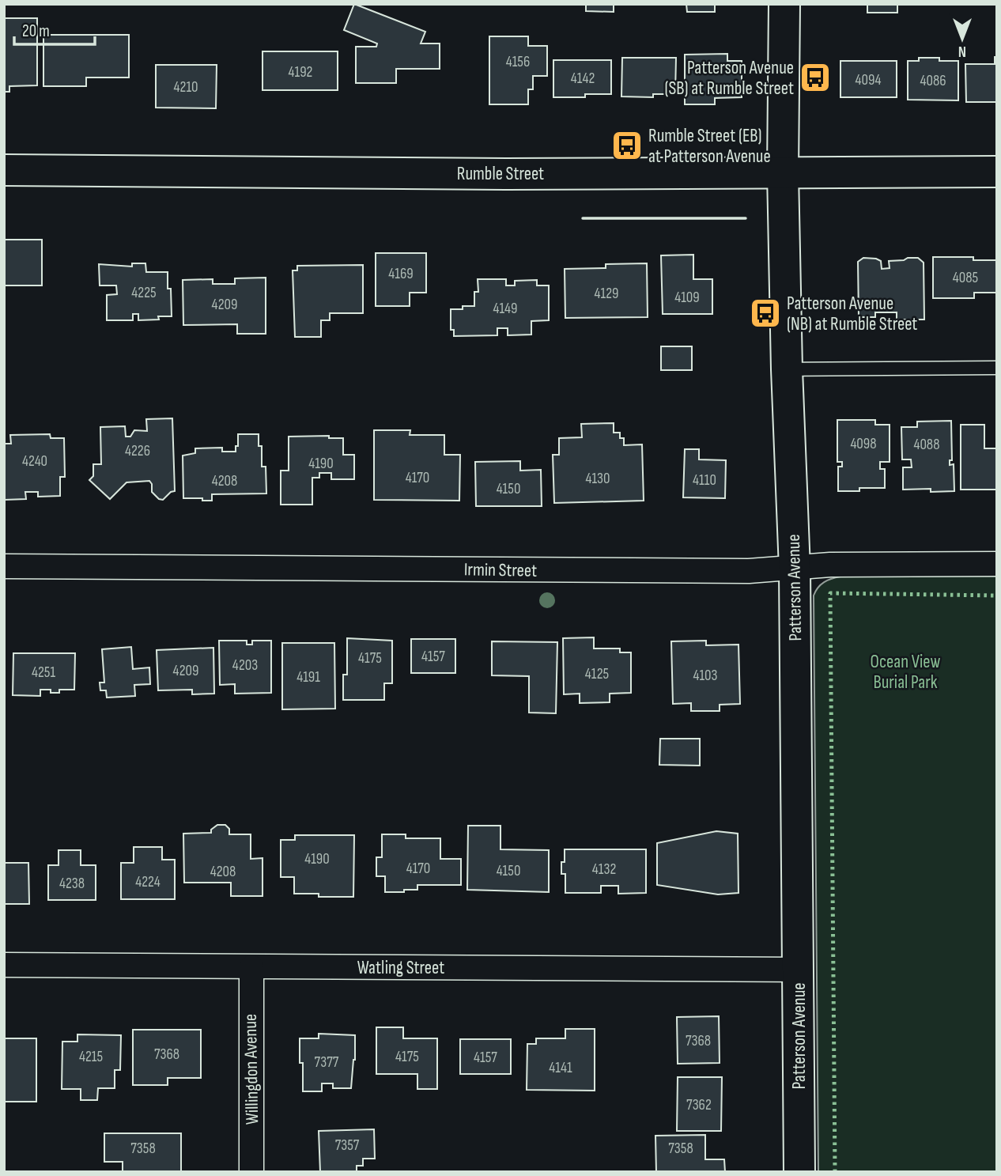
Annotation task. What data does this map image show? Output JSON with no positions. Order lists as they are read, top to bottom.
{
  "streets": {
    "street": [
      "Rumble Street",
      "Irmin Street",
      "Patterson Avenue",
      "Watling Street",
      "Willingdon Avenue"
    ]
  },
  "crossings": [
    ["Rumble Street", "Patterson Avenue"],
    ["Irmin Street", "Patterson Avenue"],
    ["Patterson Avenue", "Watling Street"],
    ["Watling Street", "Willingdon Avenue"]
  ],
  "parks": ["Ocean View Burial Park"],
  "places": {
    "bus stop": ["Patterson Avenue (SB) at Rumble Street", "Rumble Street (EB) at Patterson Avenue", "Patterson Avenue (NB) at Rumble Street"]
  },
  "house_numbers": [
    "4156",
    "4192",
    "4142",
    "4094",
    "4086",
    "4210",
    "4169",
    "4085",
    "4225",
    "4129",
    "4109",
    "4209",
    "4149",
    "4098",
    "4088",
    "4226",
    "4240",
    "4190",
    "4170",
    "4130",
    "4110",
    "4208",
    "4150",
    "4157",
    "4175",
    "4203",
    "4209",
    "4251",
    "4125",
    "4103",
    "4191",
    "4190",
    "4170",
    "4132",
    "4150",
    "4208",
    "4224",
    "4238",
    "7368",
    "7368",
    "4215",
    "4175",
    "4157",
    "7377",
    "4141",
    "7362",
    "7357",
    "7358",
    "7358"
  ],
  "scale_bar": "20 m",
  "north": "bottom"
}
